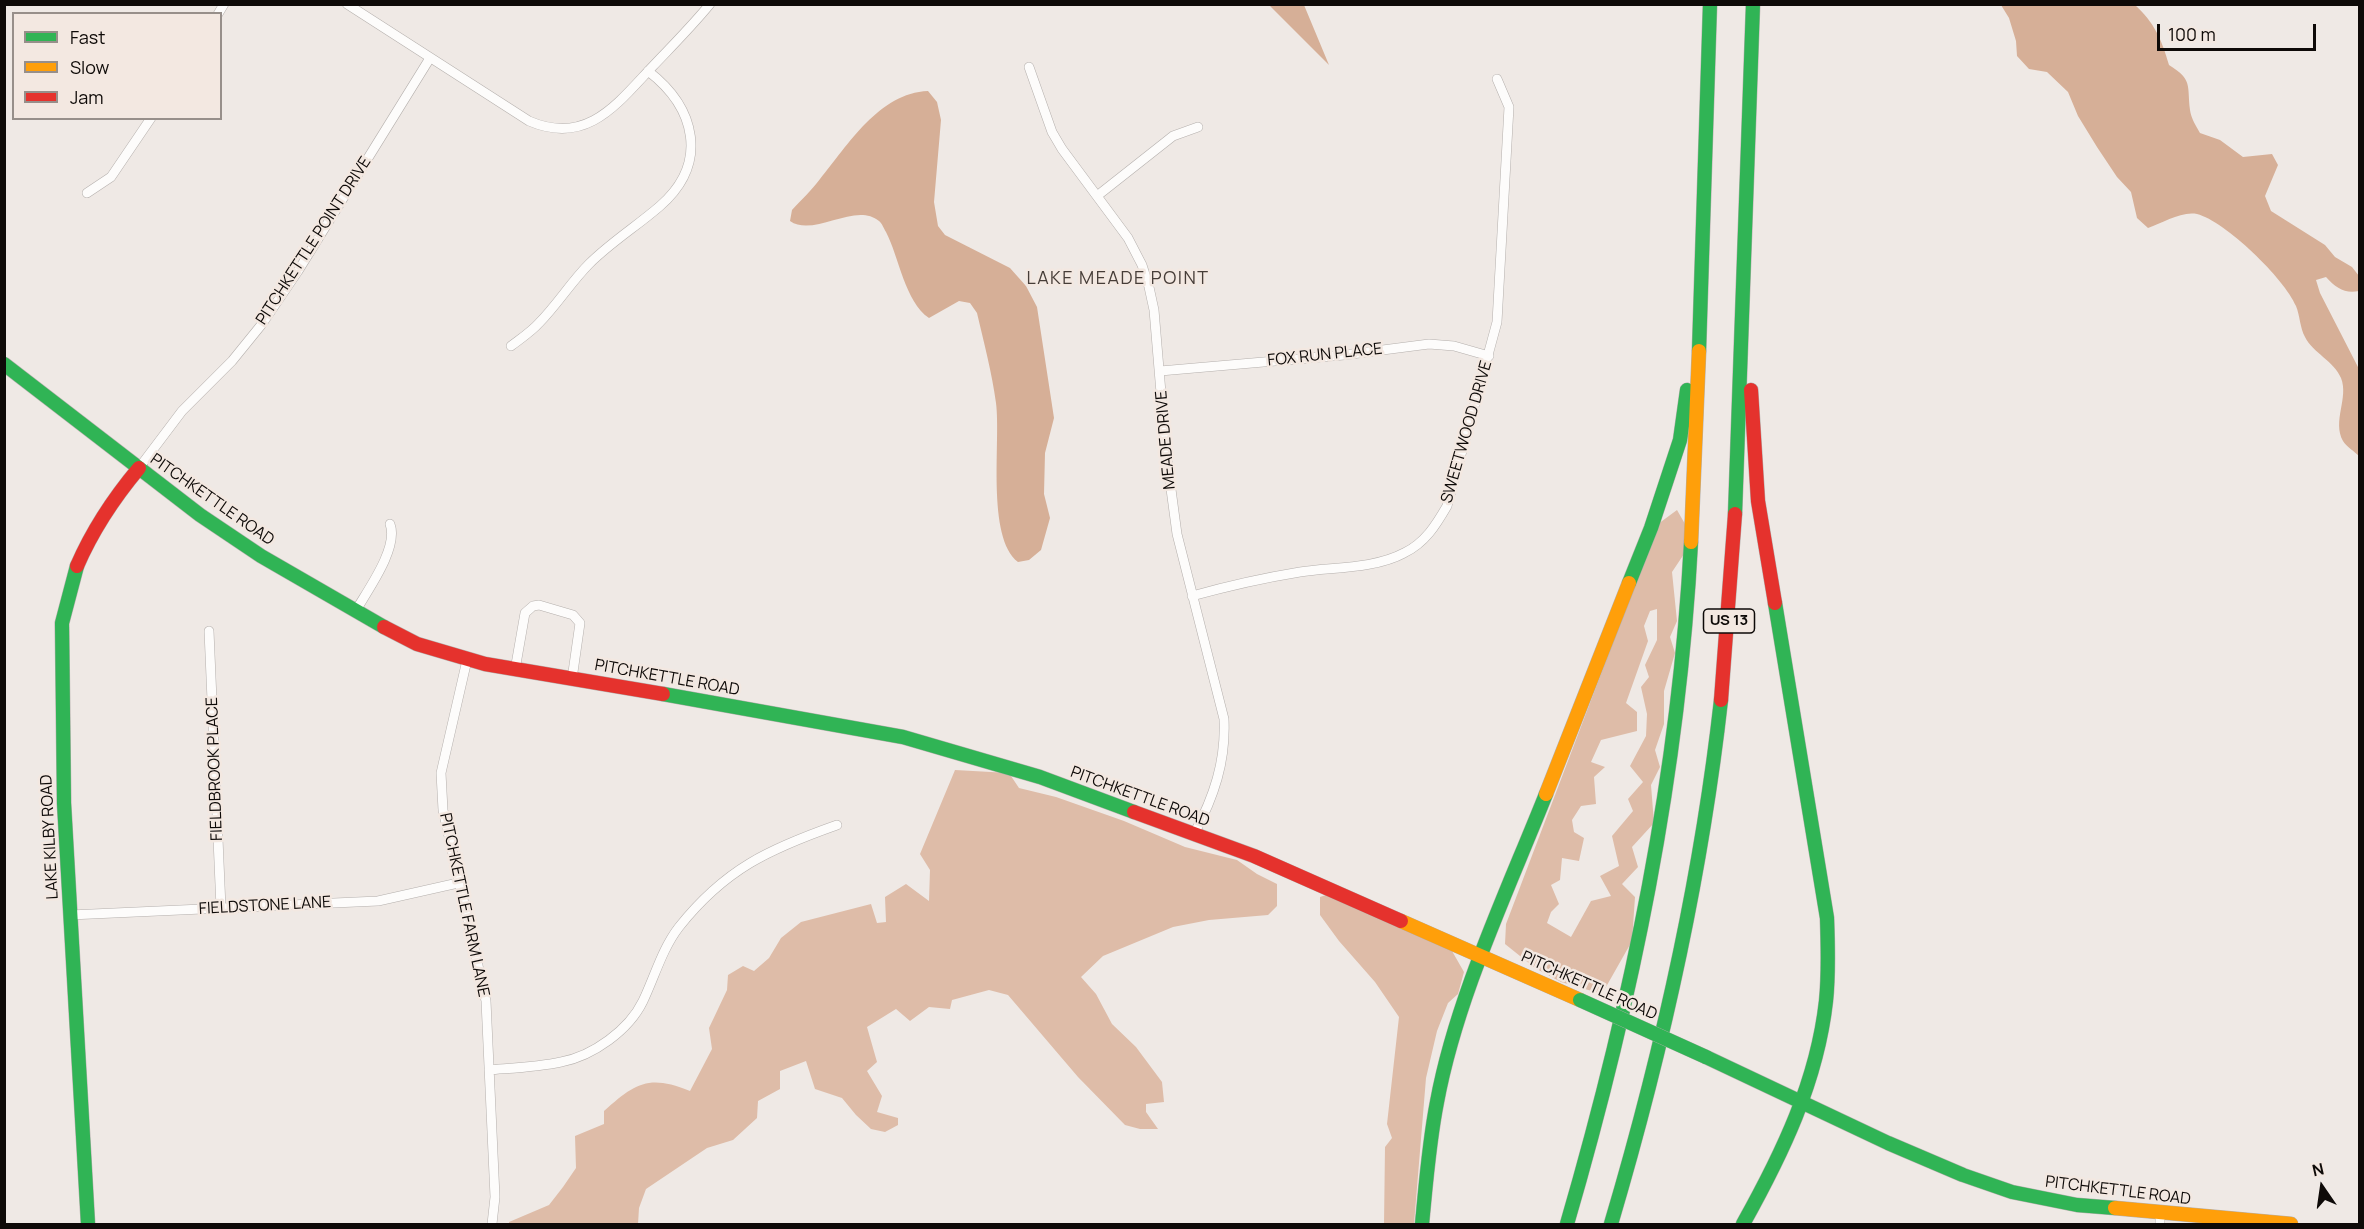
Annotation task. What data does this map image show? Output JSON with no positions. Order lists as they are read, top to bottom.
{
  "streets": {
    "main road": ["PITCHKETTLE ROAD", "US 13", "LAKE KILBY ROAD"],
    "street": [
      "PITCHKETTLE POINT DRIVE",
      "FOX RUN PLACE",
      "SWEETWOOD DRIVE",
      "MEADE DRIVE",
      "FIELDBROOK PLACE",
      "PITCHKETTLE FARM LANE",
      "FIELDSTONE LANE"
    ]
  },
  "crossings": [
    ["PITCHKETTLE POINT DRIVE", "PITCHKETTLE ROAD"],
    ["PITCHKETTLE POINT DRIVE", "LAKE KILBY ROAD"],
    ["FOX RUN PLACE", "SWEETWOOD DRIVE"],
    ["FOX RUN PLACE", "MEADE DRIVE"],
    ["SWEETWOOD DRIVE", "MEADE DRIVE"],
    ["MEADE DRIVE", "PITCHKETTLE ROAD"],
    ["PITCHKETTLE ROAD", "LAKE KILBY ROAD"],
    ["PITCHKETTLE ROAD", "PITCHKETTLE FARM LANE"],
    ["FIELDBROOK PLACE", "FIELDSTONE LANE"],
    ["LAKE KILBY ROAD", "FIELDSTONE LANE"],
    ["PITCHKETTLE FARM LANE", "FIELDSTONE LANE"]
  ],
  "districts": ["LAKE MEADE POINT"],
  "legend": ["Fast", "Slow", "Jam"],
  "scale_bar": "100 m",
  "north": "top"
}
